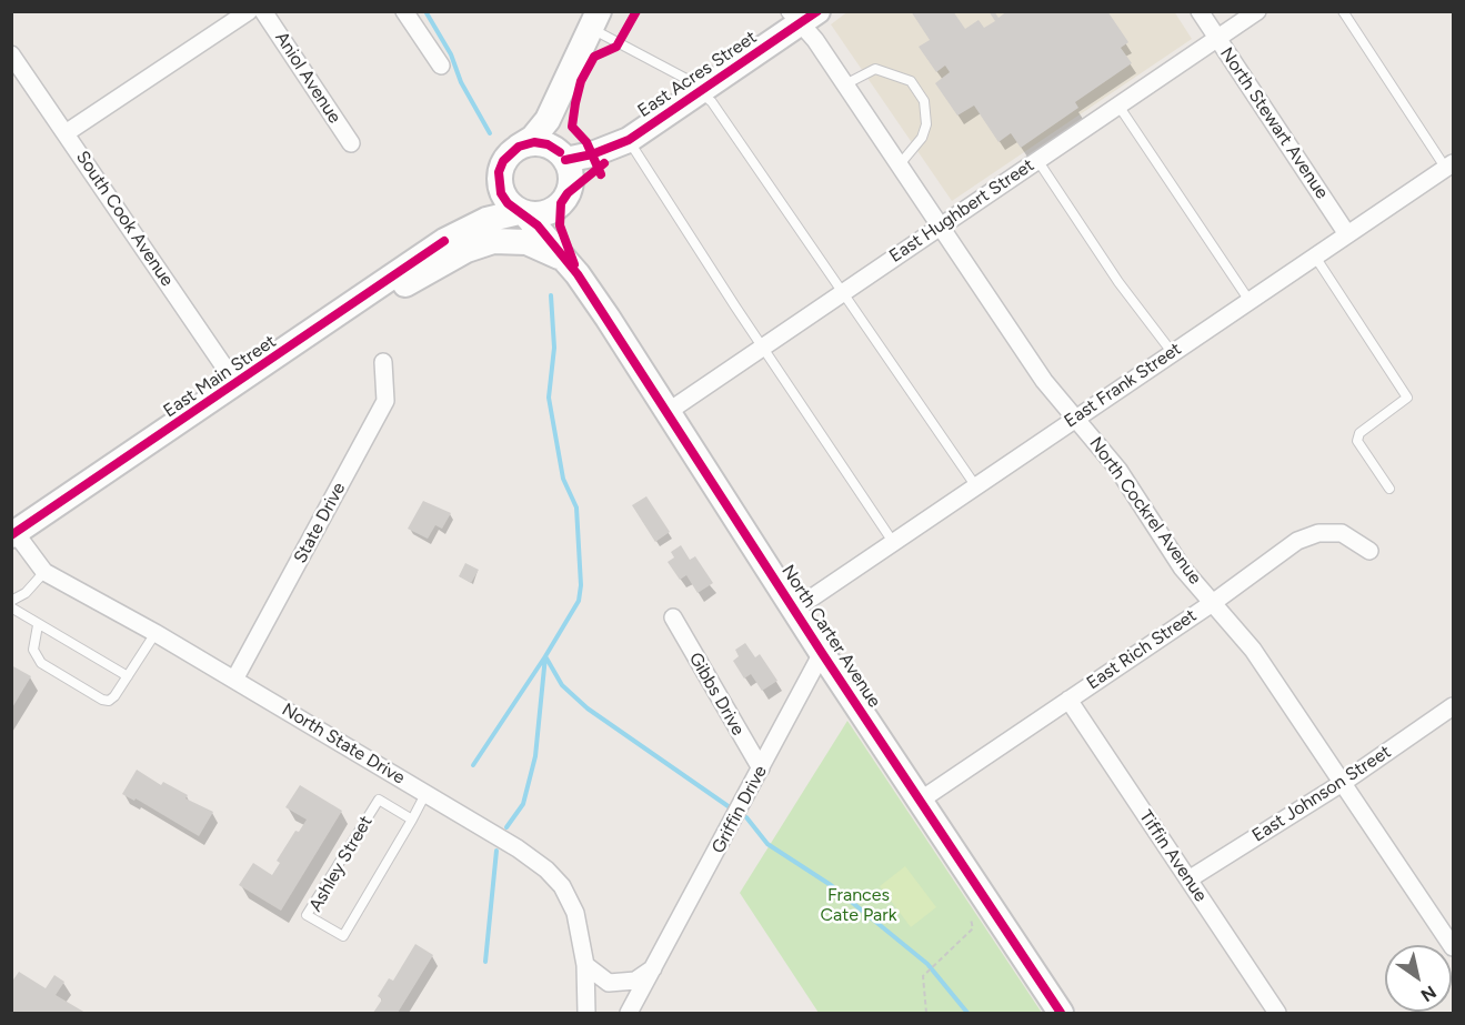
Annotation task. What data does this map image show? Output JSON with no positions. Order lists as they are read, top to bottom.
{
  "streets": {
    "street": [
      "East Acres Street",
      "Aniol Avenue",
      "North Stewart Avenue",
      "East Hughbert Street",
      "South Cook Avenue",
      "East Main Street",
      "East Frank Street",
      "North Cockrel Avenue",
      "State Drive",
      "North Carter Avenue",
      "East Rich Street",
      "Gibbs Drive",
      "North State Drive",
      "East Johnson Street",
      "Griffin Drive",
      "Tiffin Avenue"
    ],
    "lane": ["Ashley Street"]
  },
  "crossings": [
    ["East Acres Street", "East Main Street"],
    ["East Acres Street", "North Cockrel Avenue"],
    ["East Acres Street", "North Carter Avenue"],
    ["North Stewart Avenue", "East Hughbert Street"],
    ["North Stewart Avenue", "East Frank Street"],
    ["East Hughbert Street", "North Cockrel Avenue"],
    ["East Hughbert Street", "North Carter Avenue"],
    ["South Cook Avenue", "East Main Street"],
    ["East Main Street", "North Carter Avenue"],
    ["East Main Street", "North State Drive"],
    ["East Frank Street", "North Cockrel Avenue"],
    ["East Frank Street", "North Carter Avenue"],
    ["North Cockrel Avenue", "East Rich Street"],
    ["North Cockrel Avenue", "East Johnson Street"],
    ["State Drive", "North State Drive"],
    ["North Carter Avenue", "East Rich Street"],
    ["North Carter Avenue", "Griffin Drive"],
    ["East Rich Street", "Tiffin Avenue"],
    ["Gibbs Drive", "Griffin Drive"],
    ["North State Drive", "Ashley Street"],
    ["East Johnson Street", "Tiffin Avenue"]
  ],
  "parks": ["Frances Cate Park"],
  "north": "bottom right"
}
